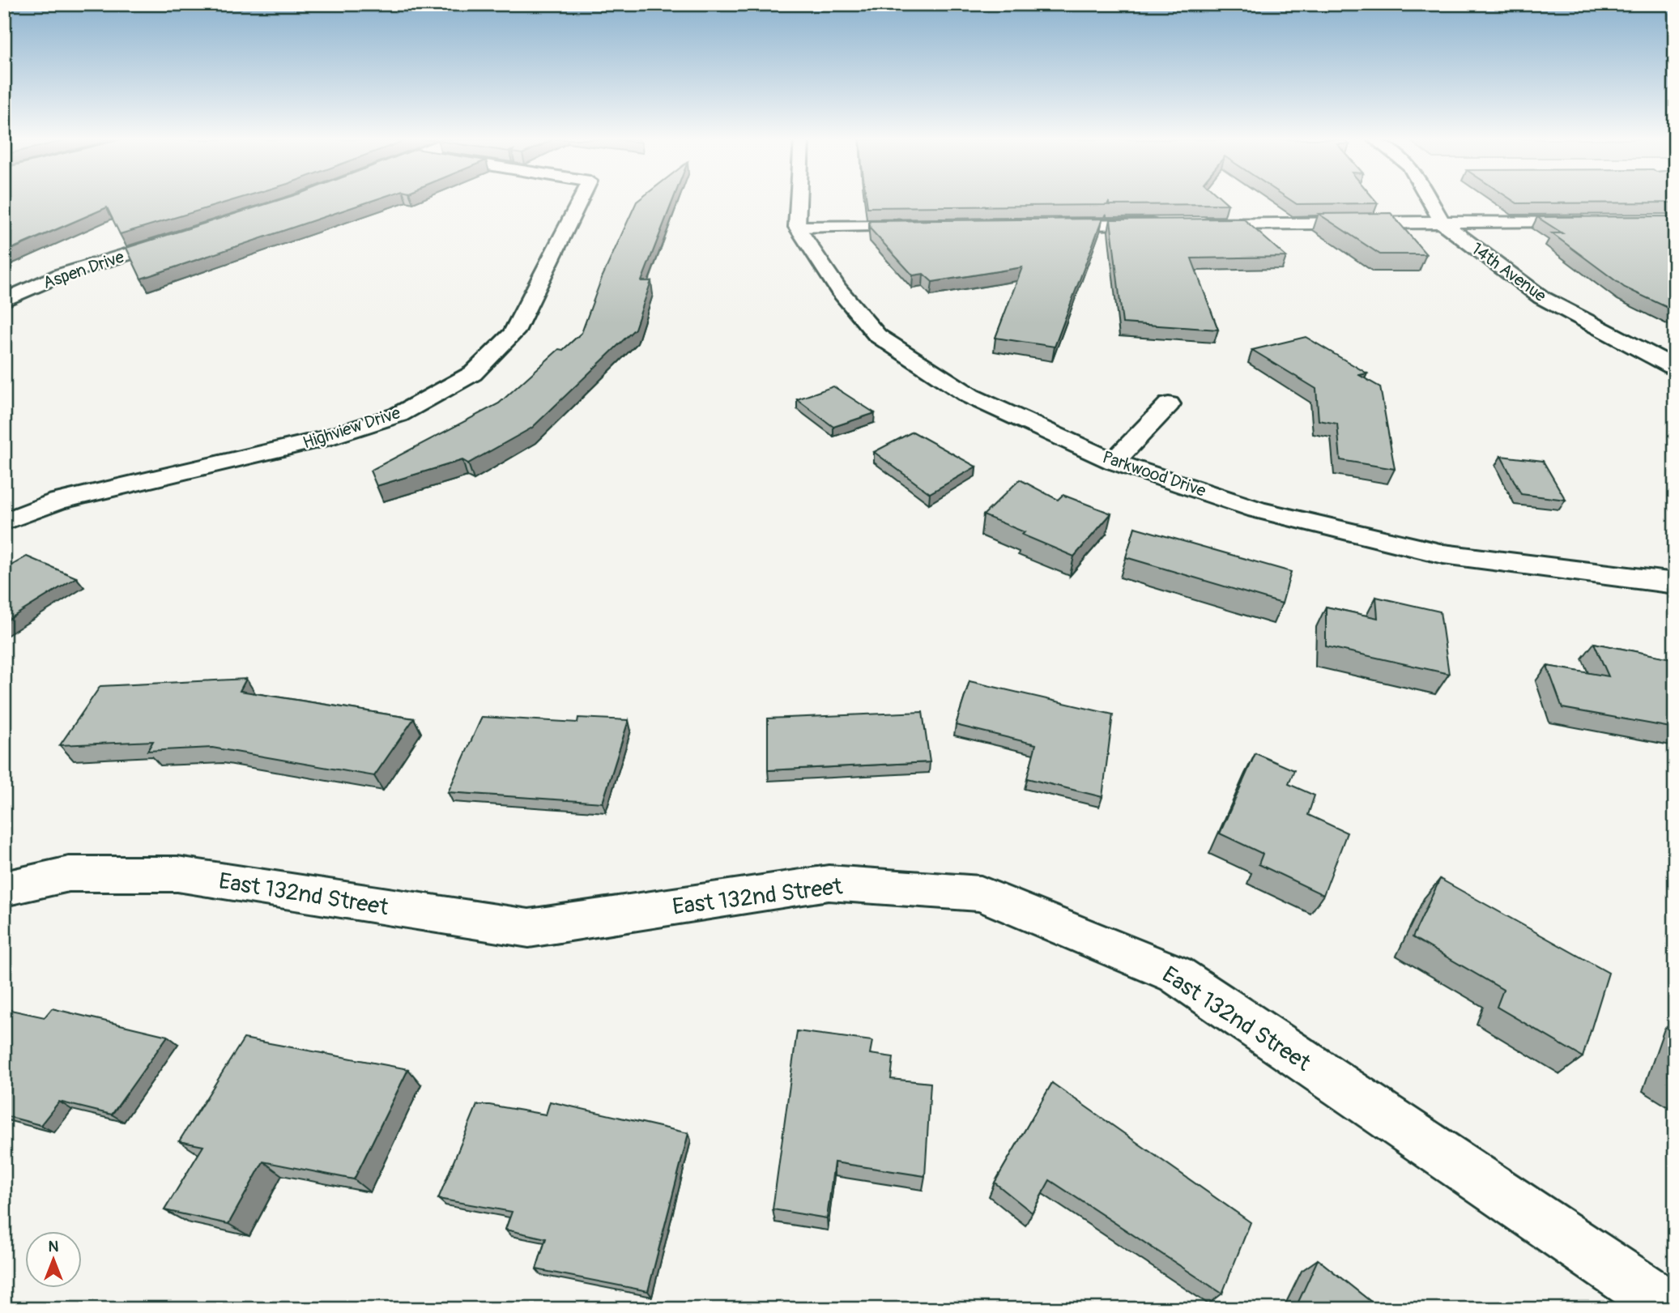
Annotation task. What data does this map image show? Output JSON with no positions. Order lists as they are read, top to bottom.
{
  "streets": {
    "street": [
      "Aspen Drive",
      "14th Avenue",
      "Highview Drive",
      "Parkwood Drive",
      "East 132nd Street"
    ]
  },
  "north": "top"
}
